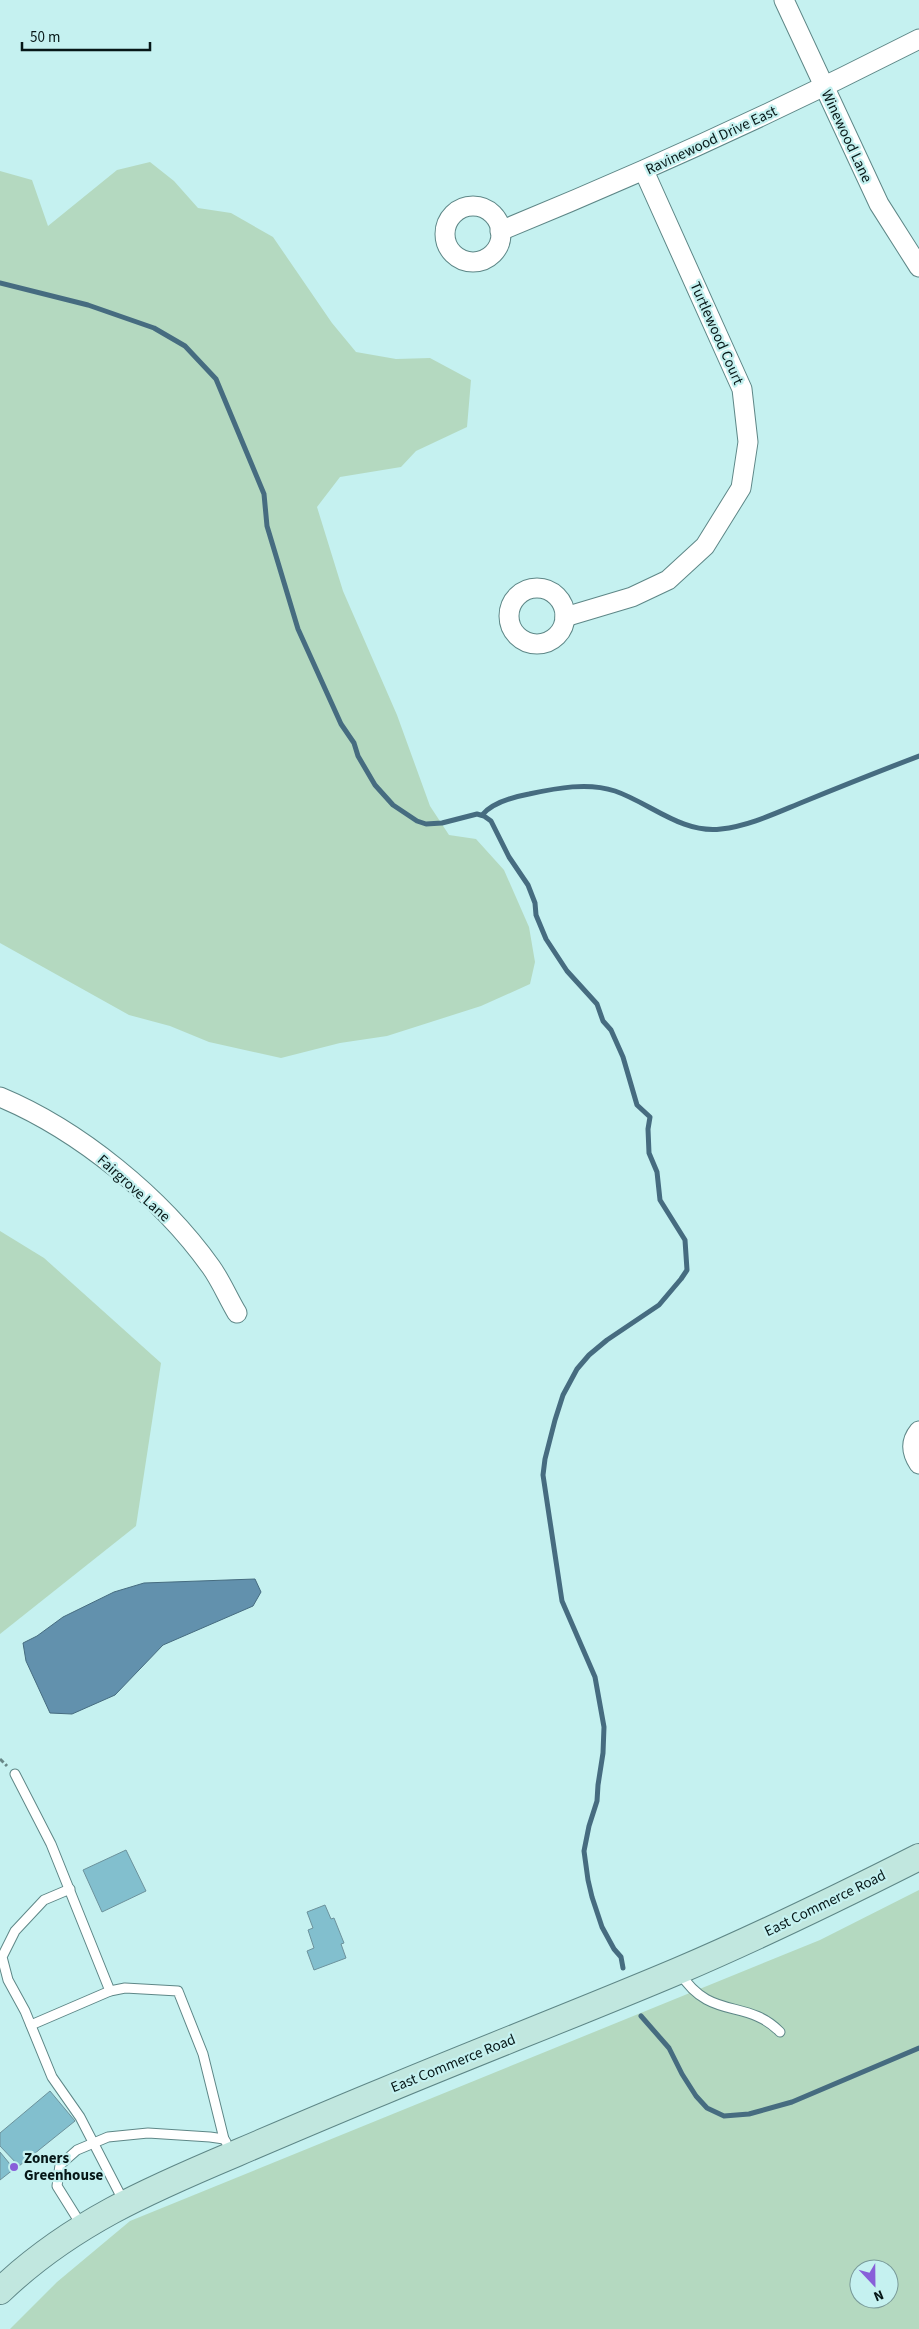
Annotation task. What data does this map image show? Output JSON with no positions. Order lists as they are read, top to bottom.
{
  "streets": {
    "main road": ["East Commerce Road"],
    "street": [
      "Winewood Lane",
      "Ravinewood Drive East",
      "Turtlewood Court",
      "Fairgrove Lane"
    ]
  },
  "crossings": [
    ["Winewood Lane", "Ravinewood Drive East"],
    ["Ravinewood Drive East", "Turtlewood Court"]
  ],
  "places": ["Zoners Greenhouse"],
  "scale_bar": "50 m",
  "north": "bottom"
}
